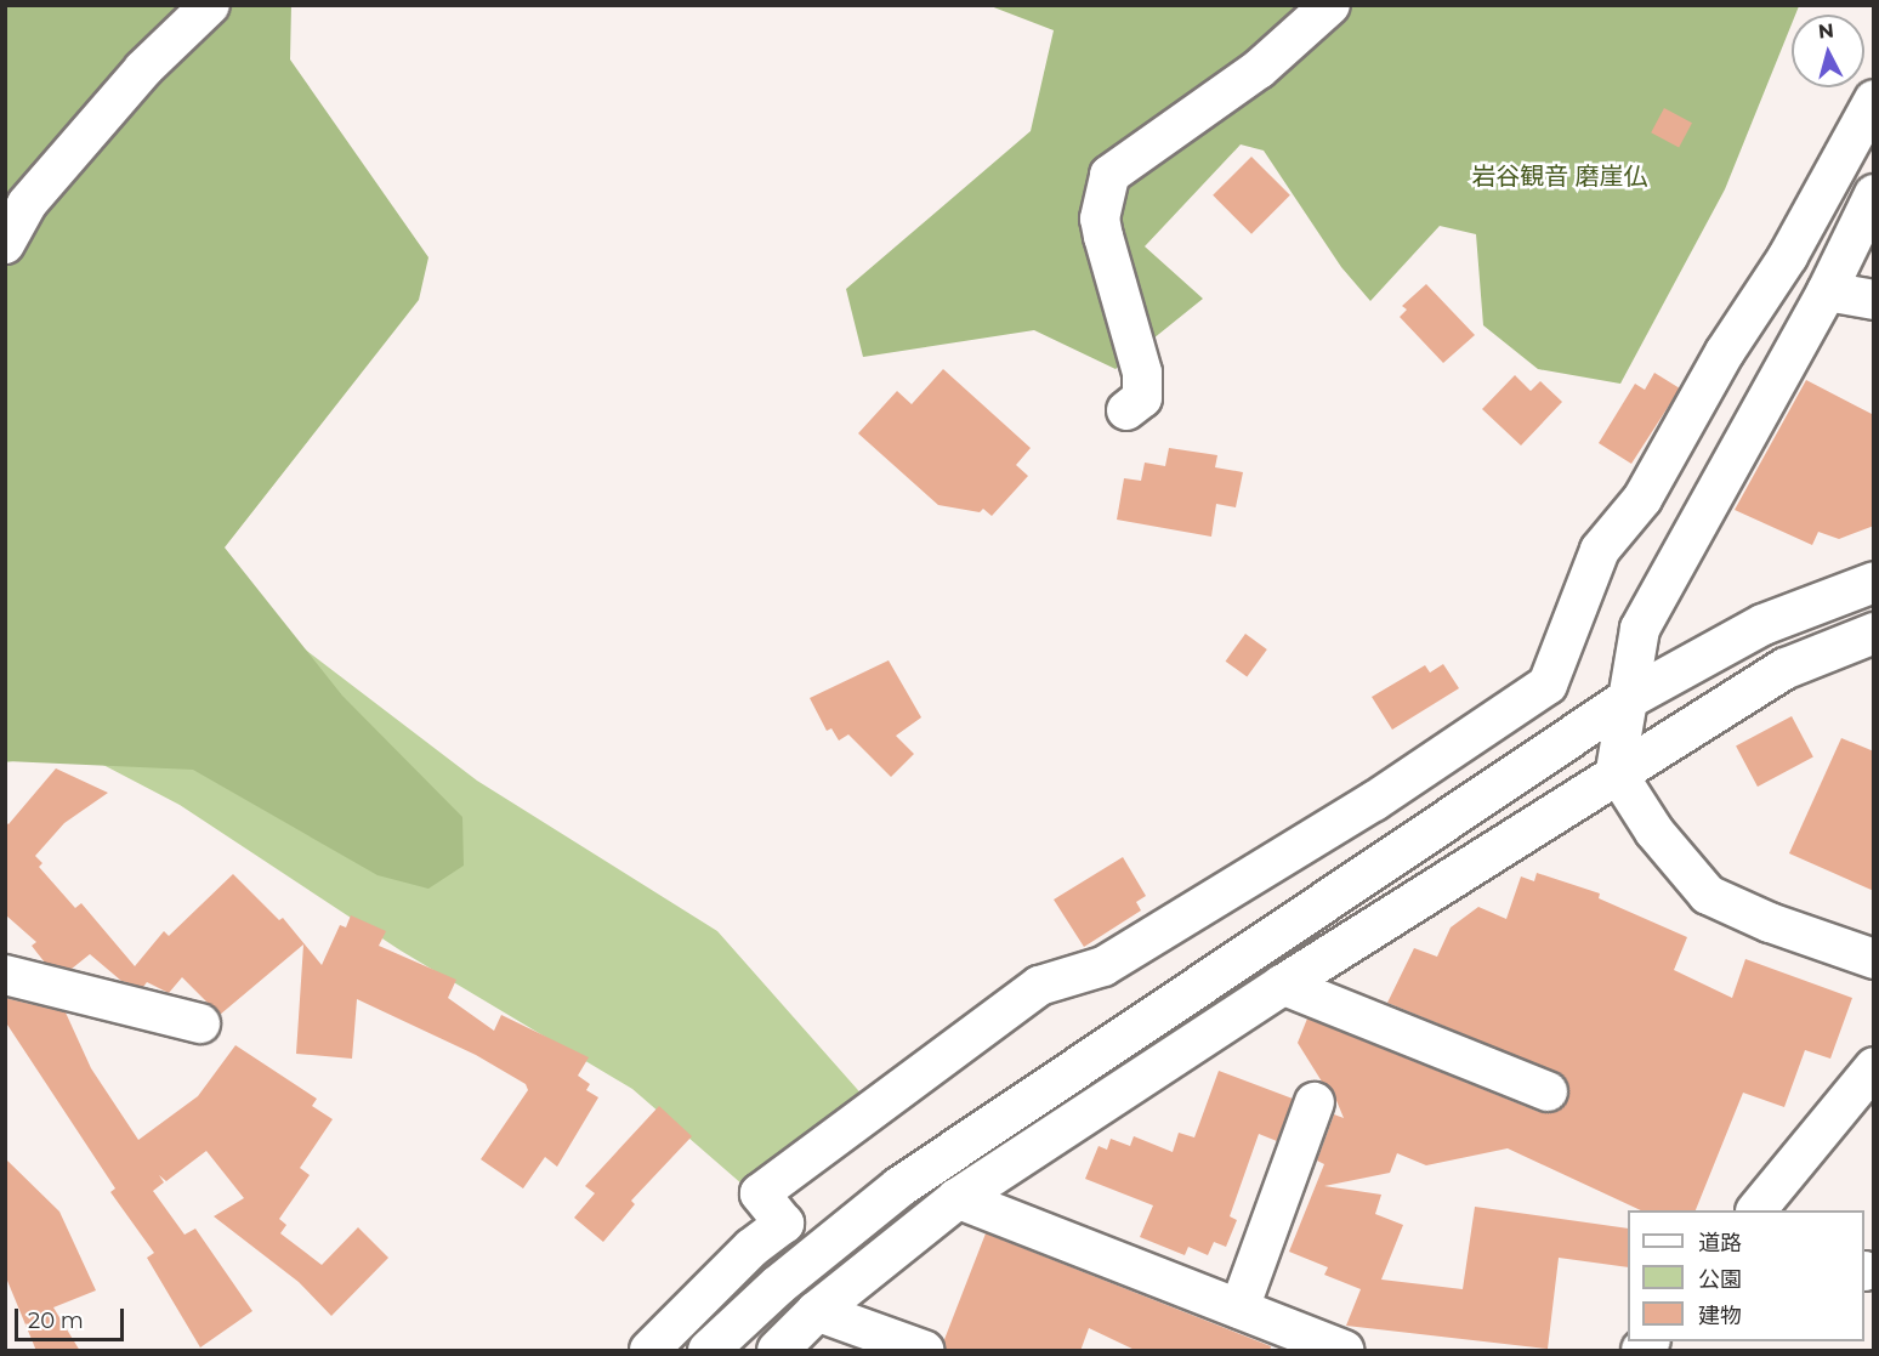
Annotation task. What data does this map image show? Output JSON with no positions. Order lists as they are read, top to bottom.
{
  "parks": ["岩谷観音 磨崖仏"],
  "legend": ["道路", "公園", "建物"],
  "scale_bar": "20 m",
  "north": "top"
}
